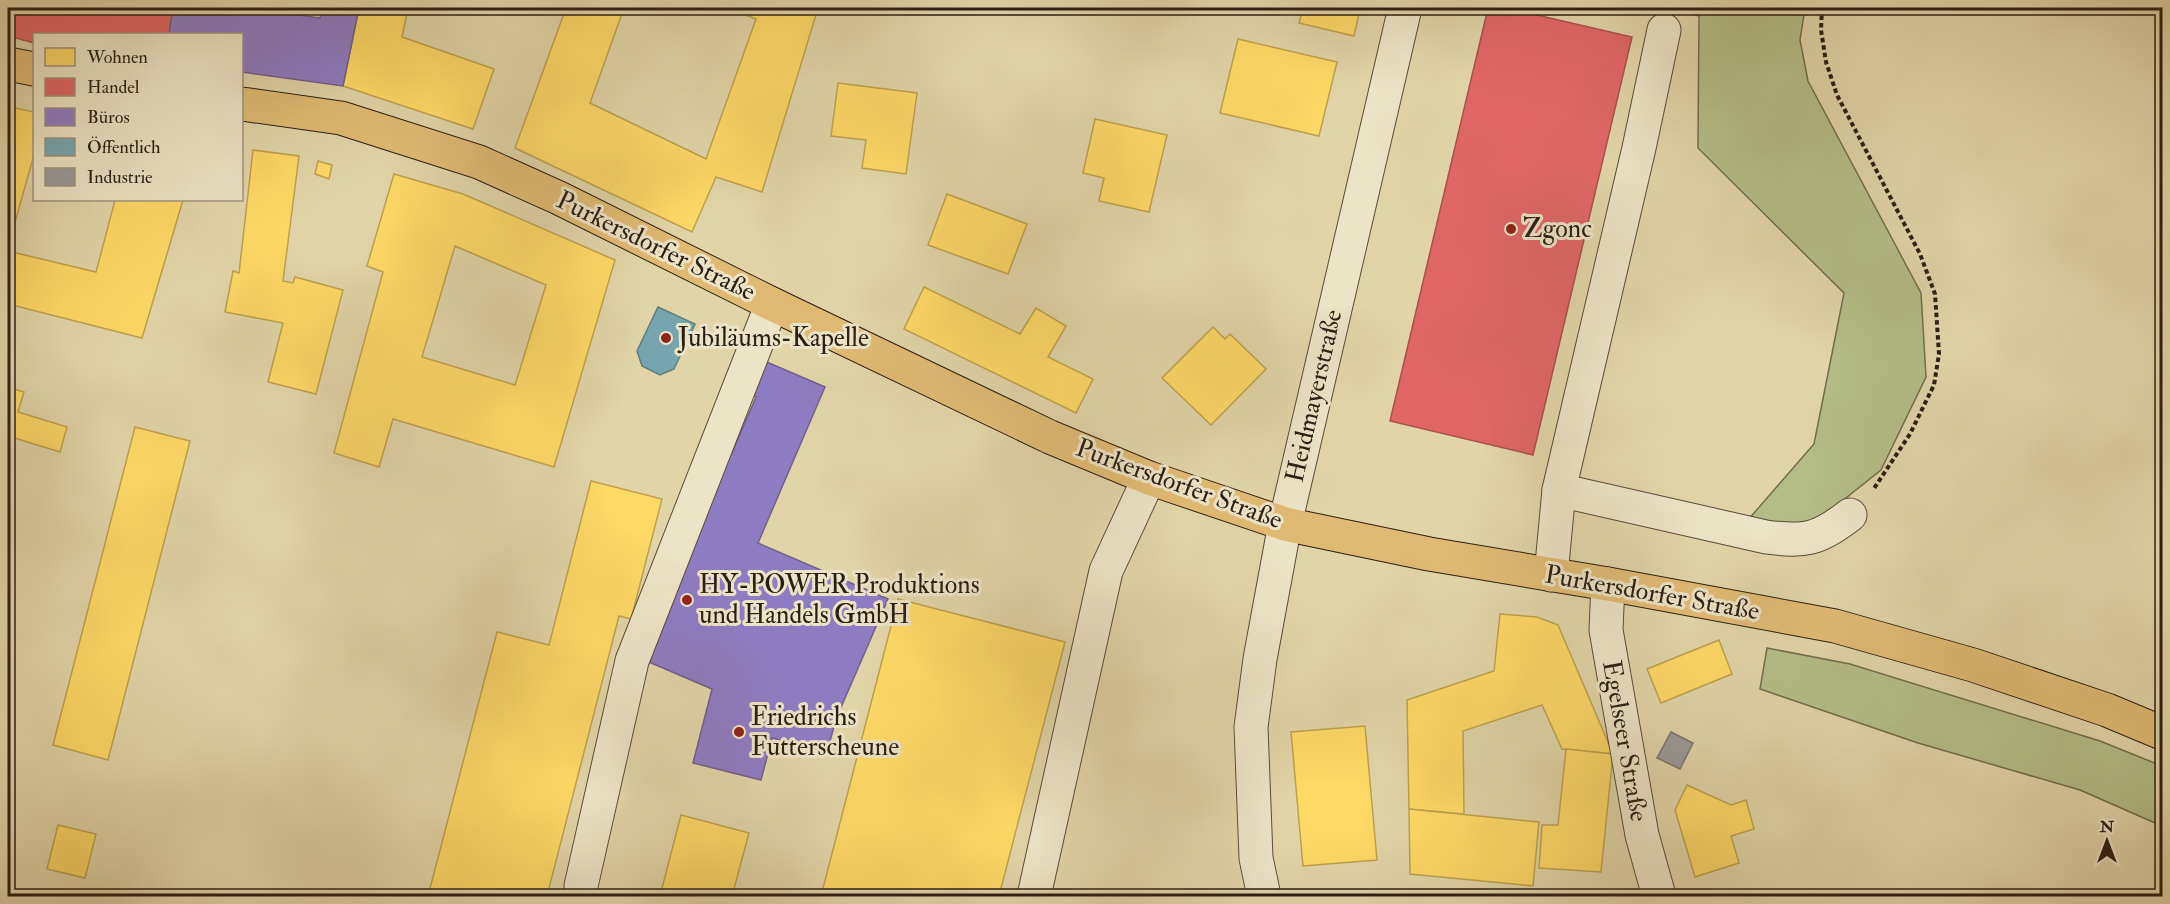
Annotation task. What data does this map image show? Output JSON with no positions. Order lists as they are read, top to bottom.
{
  "streets": {
    "main road": ["Purkersdorfer Straße"],
    "street": ["Heidmayerstraße", "Egelseer Straße"]
  },
  "crossings": [
    ["Purkersdorfer Straße", "Heidmayerstraße"],
    ["Purkersdorfer Straße", "Egelseer Straße"]
  ],
  "places": [
    "Zgonc",
    "Jubiläums-Kapelle",
    "HY-POWER Produktions und Handels GmbH",
    "Friedrichs Futterscheune"
  ],
  "legend": [
    "Wohnen",
    "Handel",
    "Büros",
    "Öffentlich",
    "Industrie"
  ],
  "north": "top"
}
